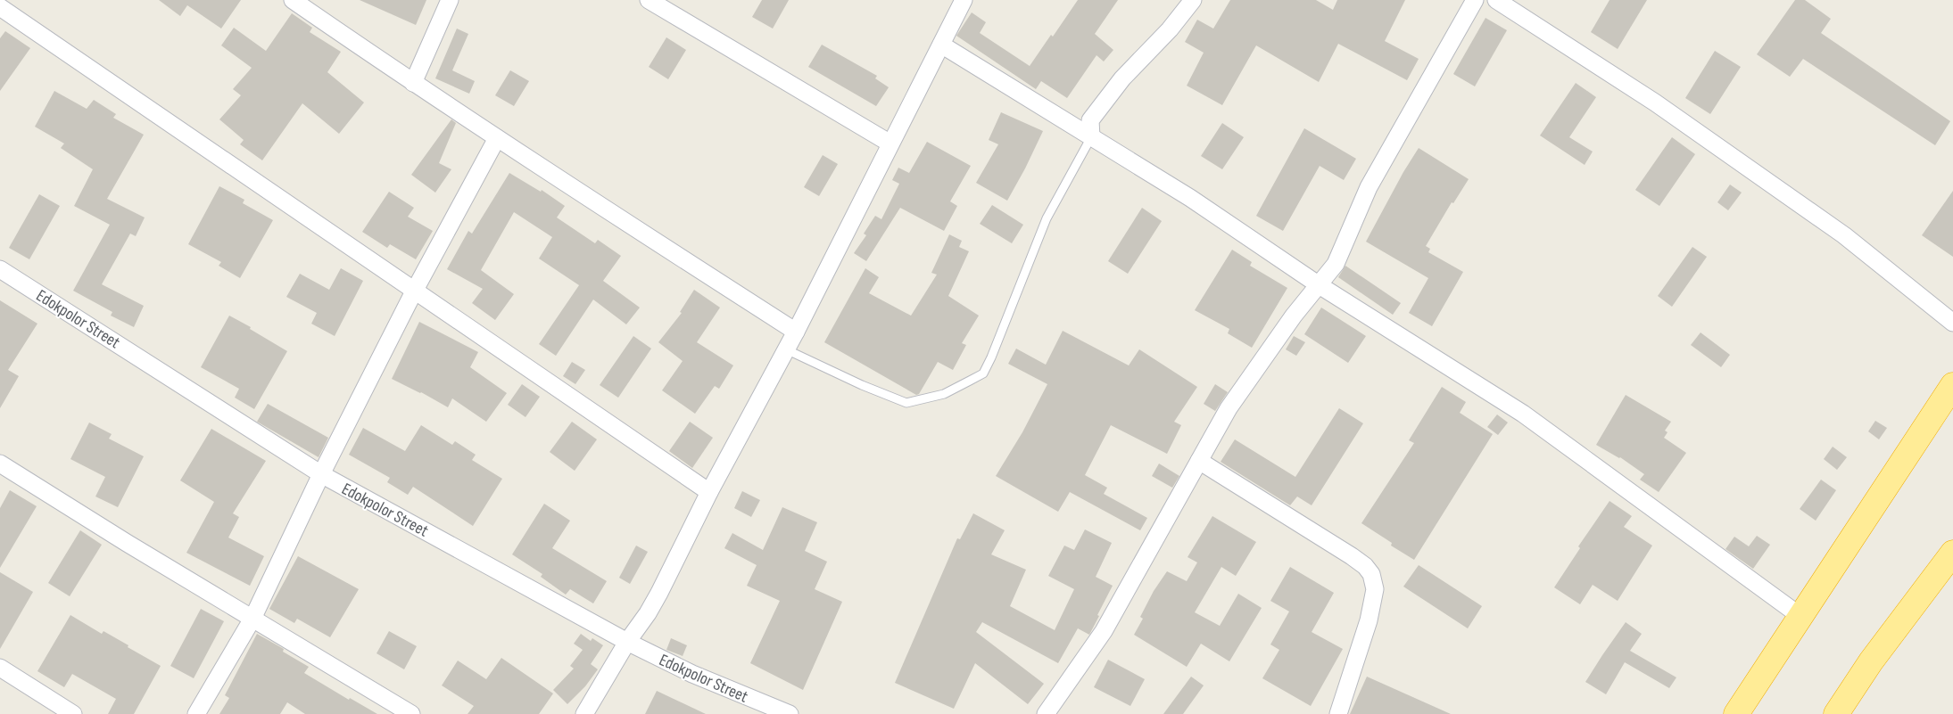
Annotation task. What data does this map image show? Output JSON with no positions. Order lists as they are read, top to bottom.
{
  "streets": {
    "street": ["Edokpolor Street"]
  }
}
